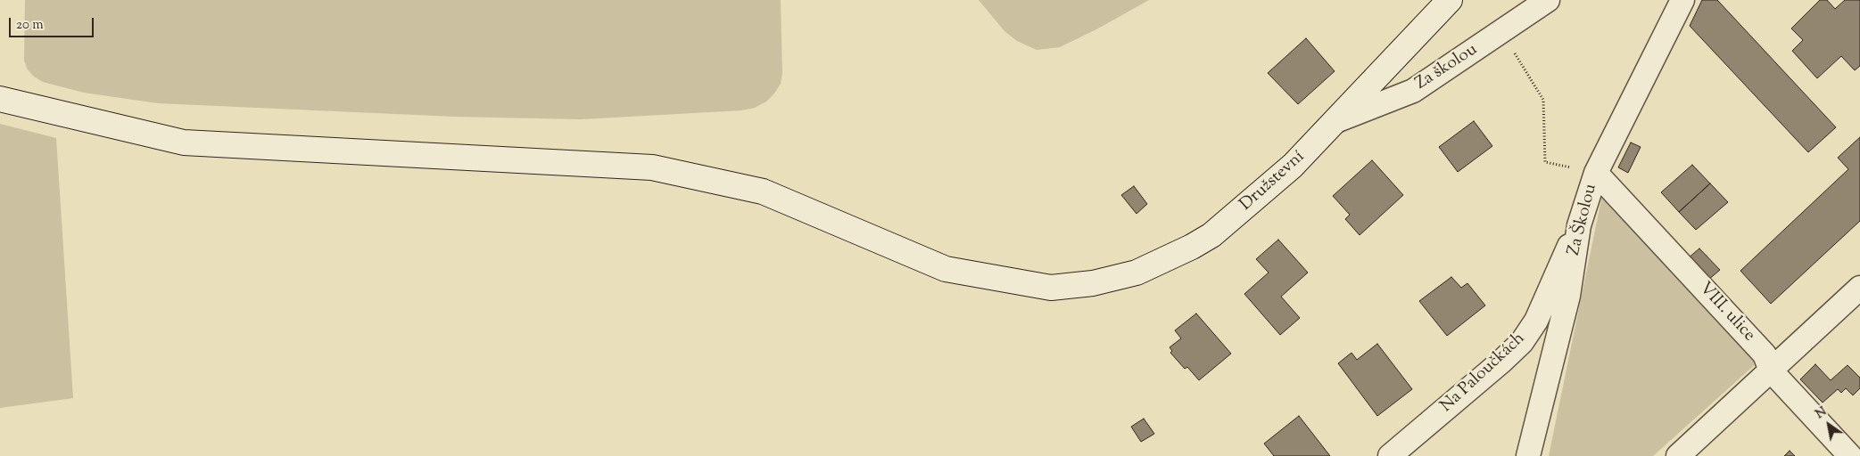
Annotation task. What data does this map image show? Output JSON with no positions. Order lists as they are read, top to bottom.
{
  "streets": {
    "main road": ["Družstevní"],
    "street": [
      "Za školou",
      "Za Školou",
      "VIII. ulice",
      "Na Paloučkách"
    ]
  },
  "crossings": [
    ["Za školou", "Družstevní"],
    ["Za Školou", "VIII. ulice"],
    ["Za Školou", "Na Paloučkách"]
  ],
  "scale_bar": "20 m",
  "north": "top left"
}
